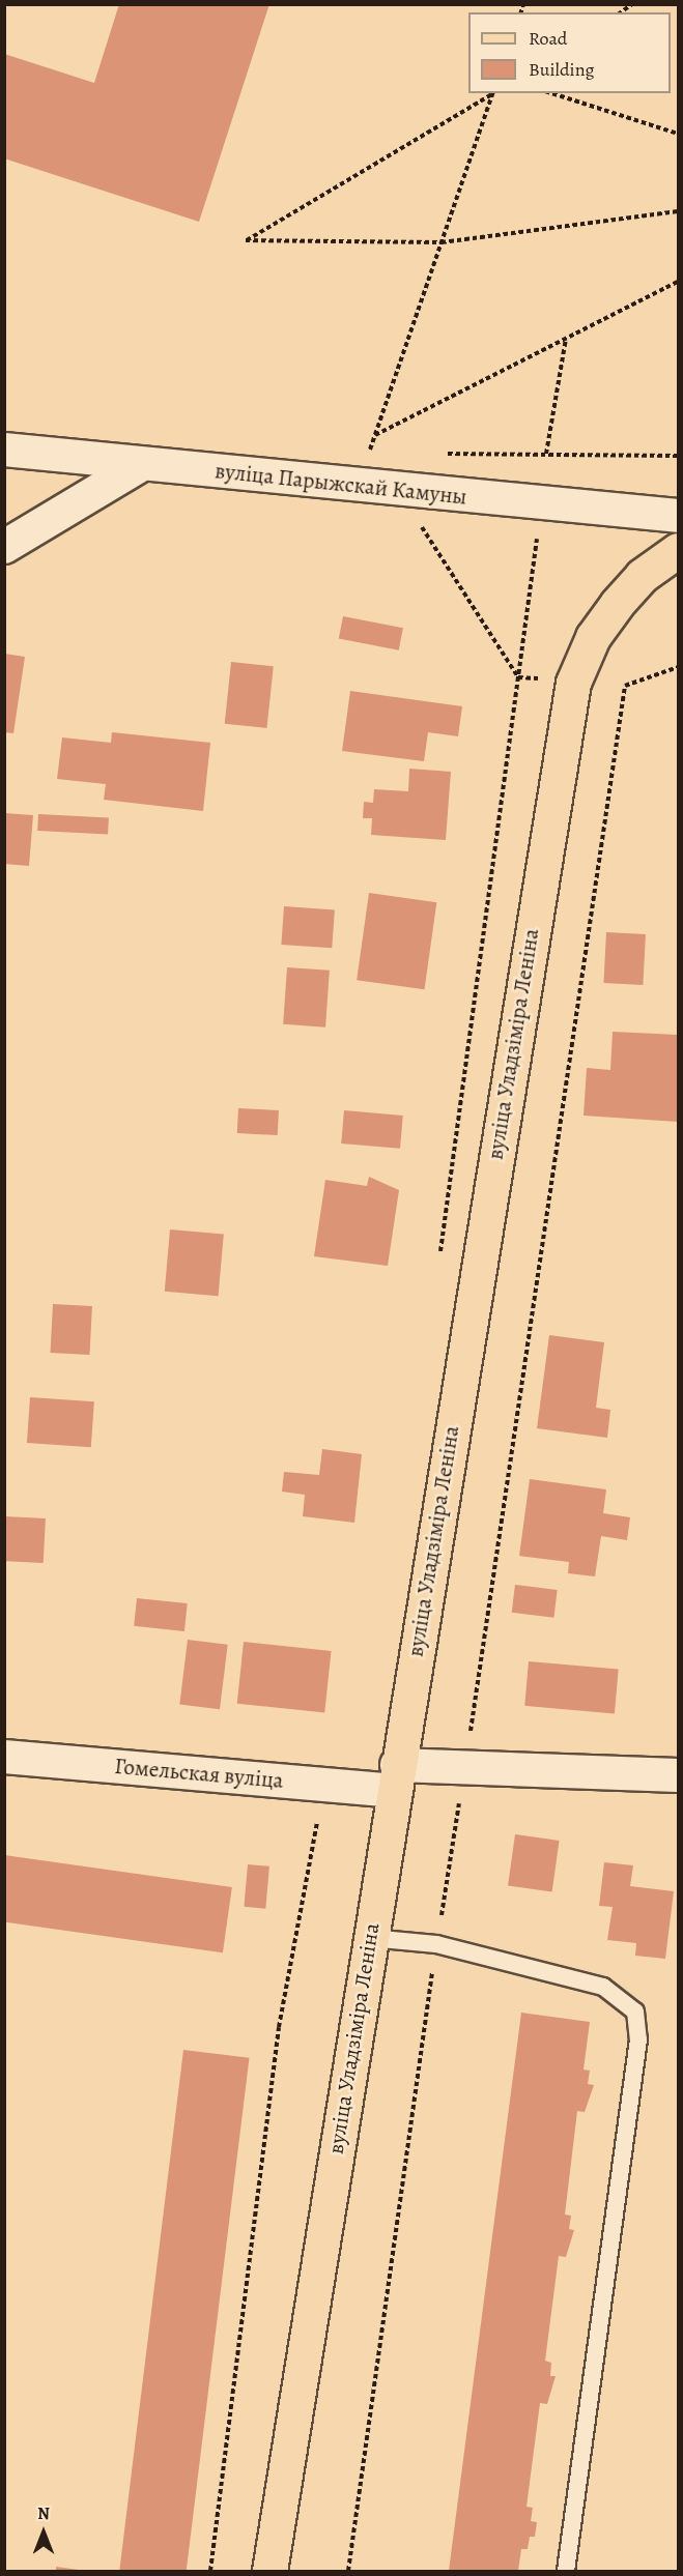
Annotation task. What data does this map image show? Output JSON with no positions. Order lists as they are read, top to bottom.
{
  "streets": {
    "main road": ["вуліца Уладзіміра Леніна"],
    "street": ["вуліца Парыжскай Камуны", "Гомельская вуліца"]
  },
  "crossings": [
    ["вуліца Уладзіміра Леніна", "Гомельская вуліца"]
  ],
  "legend": ["Road", "Building"],
  "north": "top"
}
